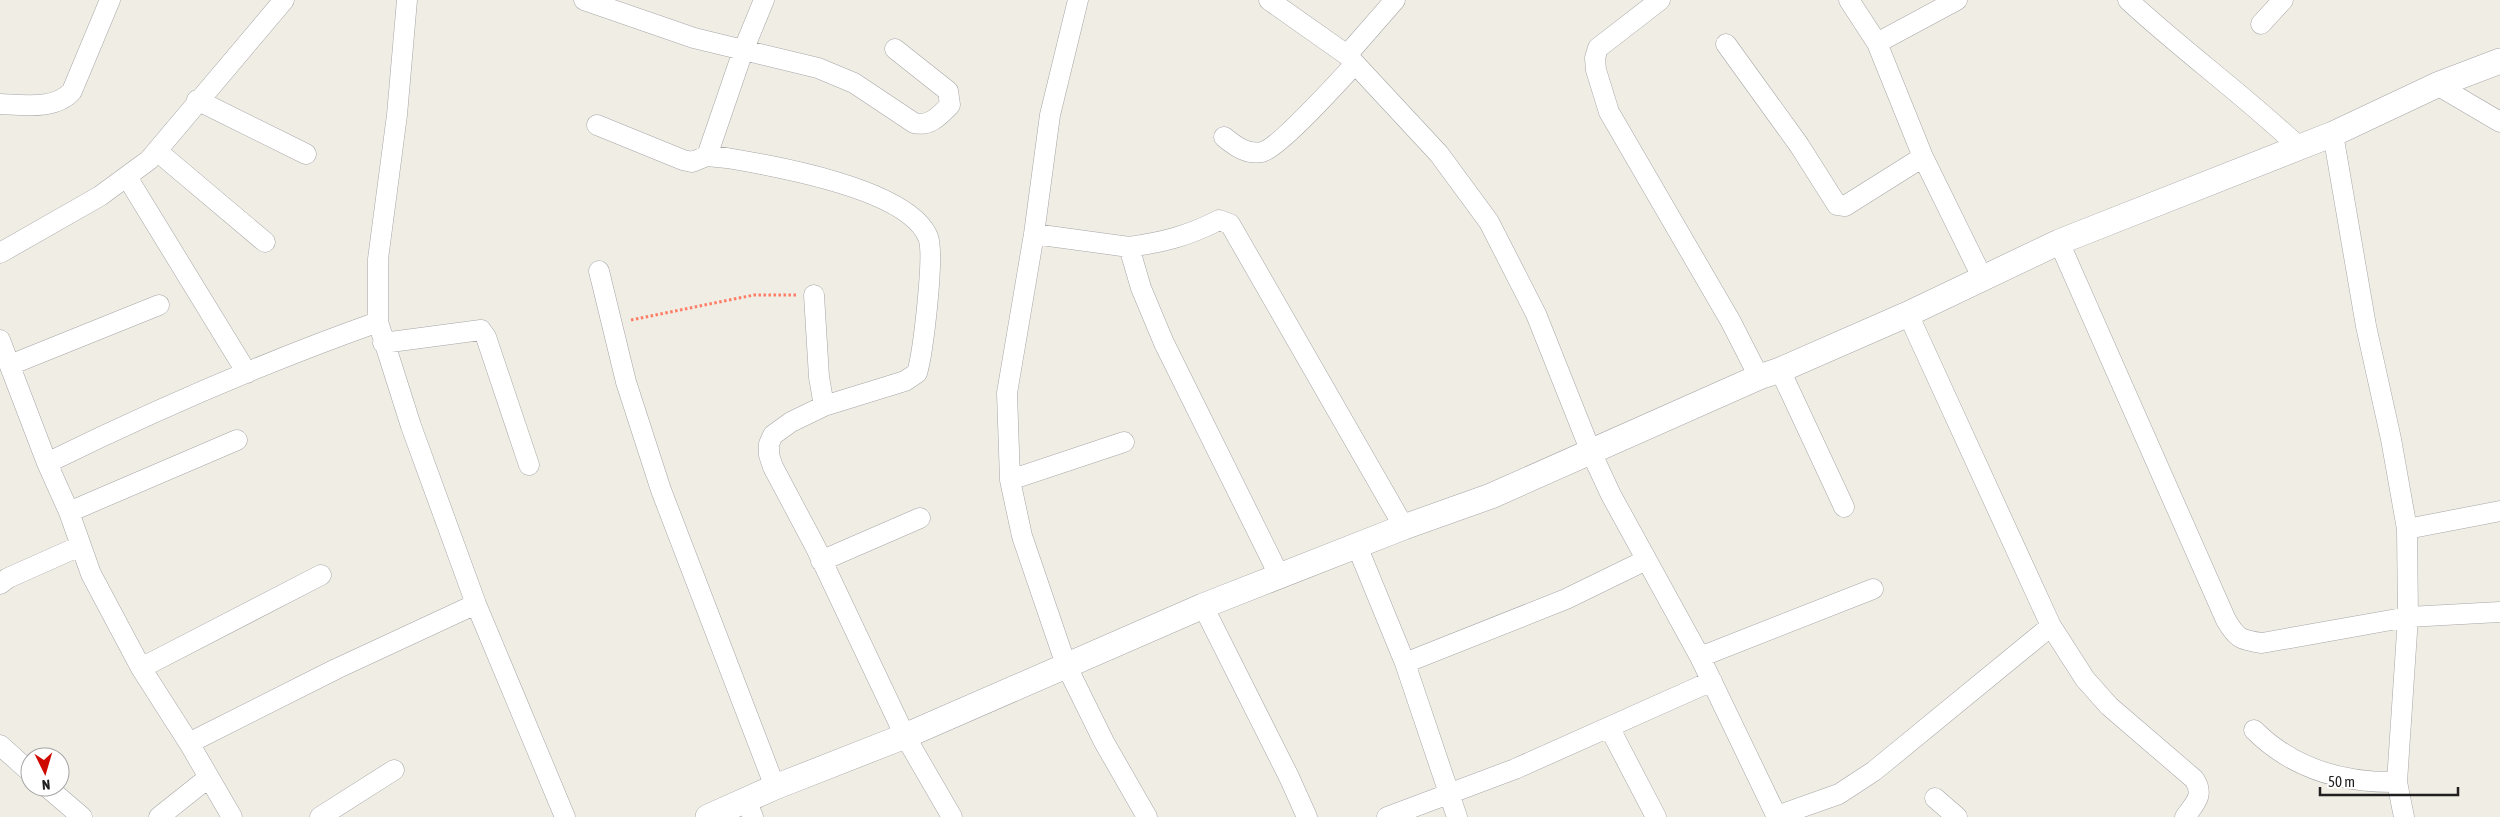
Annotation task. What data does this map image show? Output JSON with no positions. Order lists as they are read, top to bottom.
{
  "scale_bar": "50 m",
  "north": "bottom"
}
